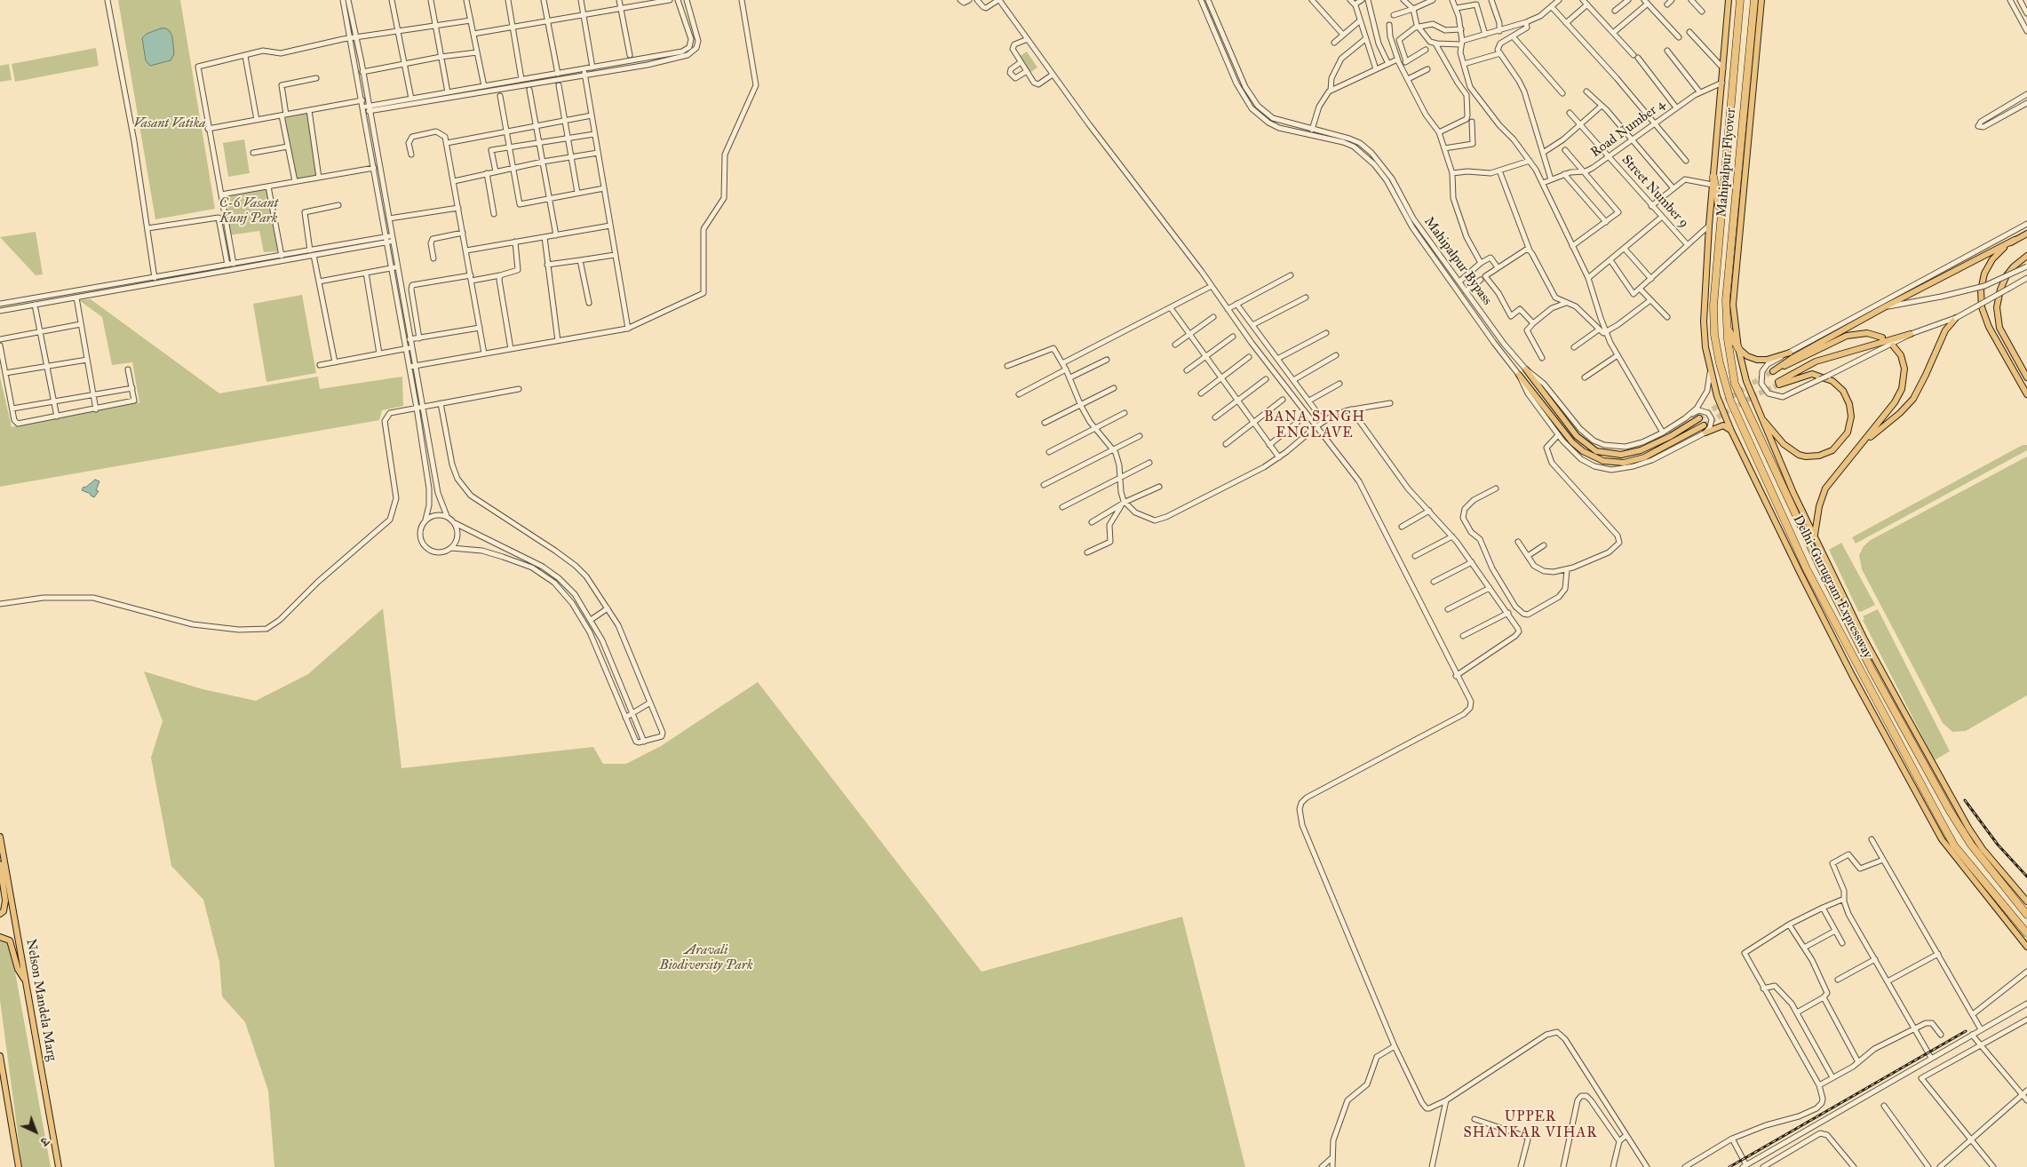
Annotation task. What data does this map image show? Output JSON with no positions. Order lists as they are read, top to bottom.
{
  "streets": {
    "highway": ["Mahipalpur Flyover", "Delhi-Gurugram Expressway"],
    "main road": ["Nelson Mandela Marg"],
    "street": ["Road Number 4", "Street Number 9", "Mahipalpur Bypass"]
  },
  "crossings": [
    ["Road Number 4", "Street Number 9"],
    ["Mahipalpur Flyover", "Delhi-Gurugram Expressway"]
  ],
  "districts": ["BANA SINGH ENCLAVE", "UPPER SHANKAR VIHAR"],
  "parks": ["Vasant Vatika", "C-6 Vasant Kunj Park", "Aravali Biodiversity Park"],
  "north": "bottom right"
}
